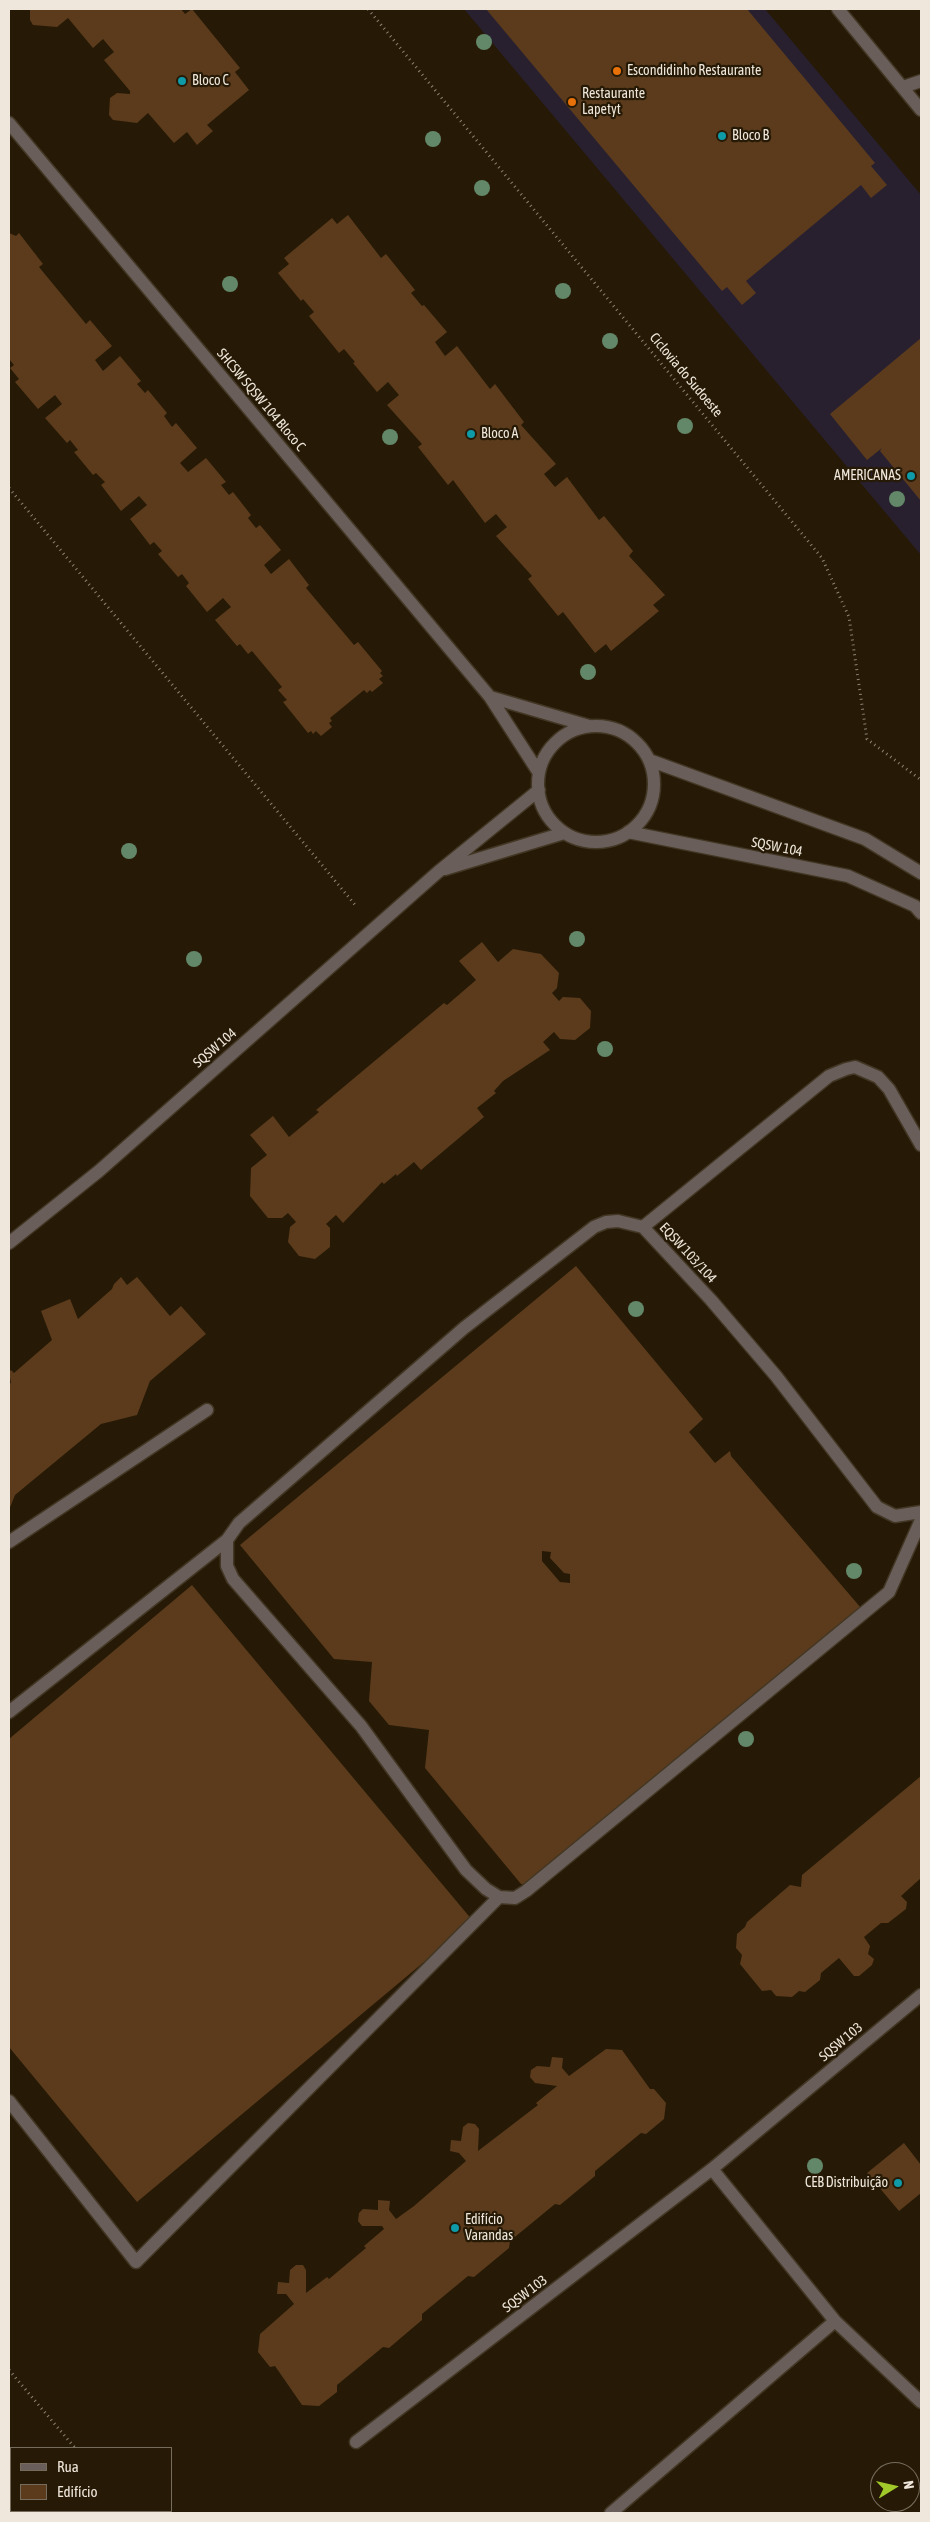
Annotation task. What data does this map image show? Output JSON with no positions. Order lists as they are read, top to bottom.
{
  "streets": {
    "street": [
      "SHCSW SQSW 104 Bloco C",
      "SQSW 104",
      "EQSW 103/104",
      "SQSW 103"
    ],
    "path": ["Ciclovia do Sudoeste"]
  },
  "crossings": [
    ["SHCSW SQSW 104 Bloco C", "SQSW 104"]
  ],
  "places": [
    "Escondidinho Restaurante",
    "Bloco C",
    "Restaurante Lapetyt",
    "Bloco B",
    "Bloco A",
    "AMERICANAS",
    "CEB Distribuição",
    "Edifício Varandas"
  ],
  "legend": ["Rua", "Edifício"],
  "north": "right"
}
